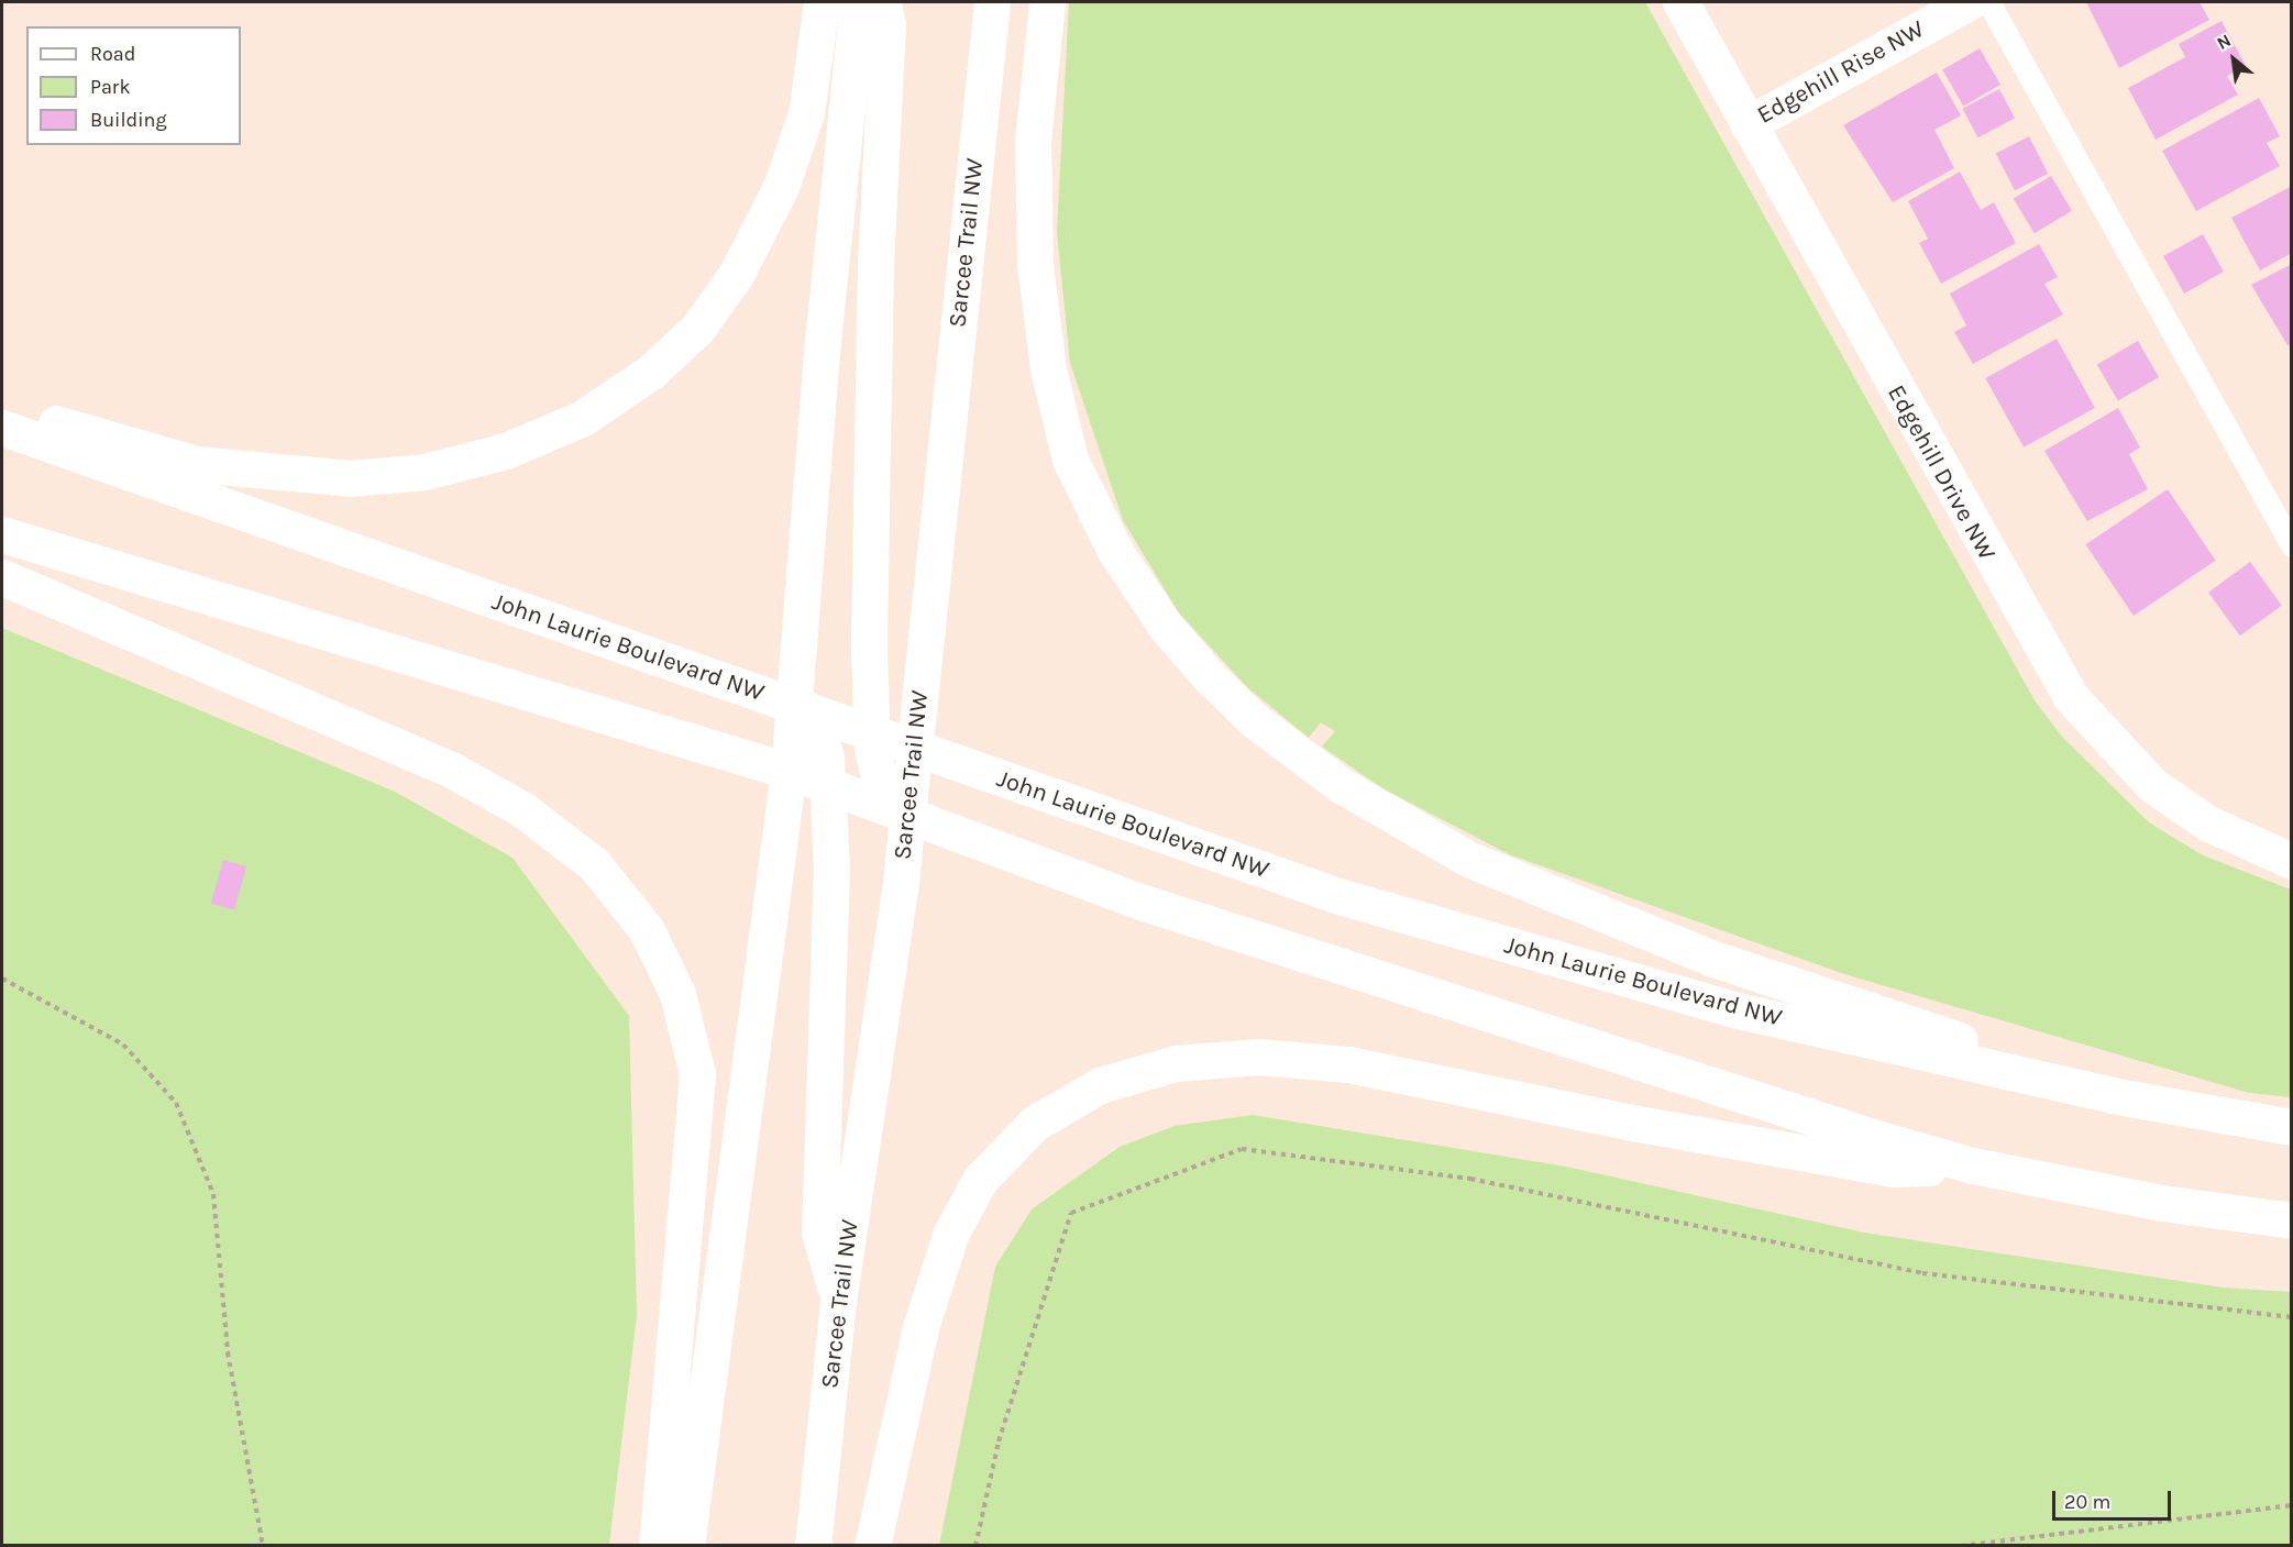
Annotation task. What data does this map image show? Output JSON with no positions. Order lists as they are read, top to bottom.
{
  "streets": {
    "main road": [
      "Edgehill Rise NW",
      "Sarcee Trail NW",
      "Edgehill Drive NW",
      "John Laurie Boulevard NW"
    ]
  },
  "crossings": [
    ["Edgehill Rise NW", "Edgehill Drive NW"],
    ["Sarcee Trail NW", "John Laurie Boulevard NW"]
  ],
  "legend": ["Road", "Park", "Building"],
  "scale_bar": "20 m",
  "north": "top left"
}
